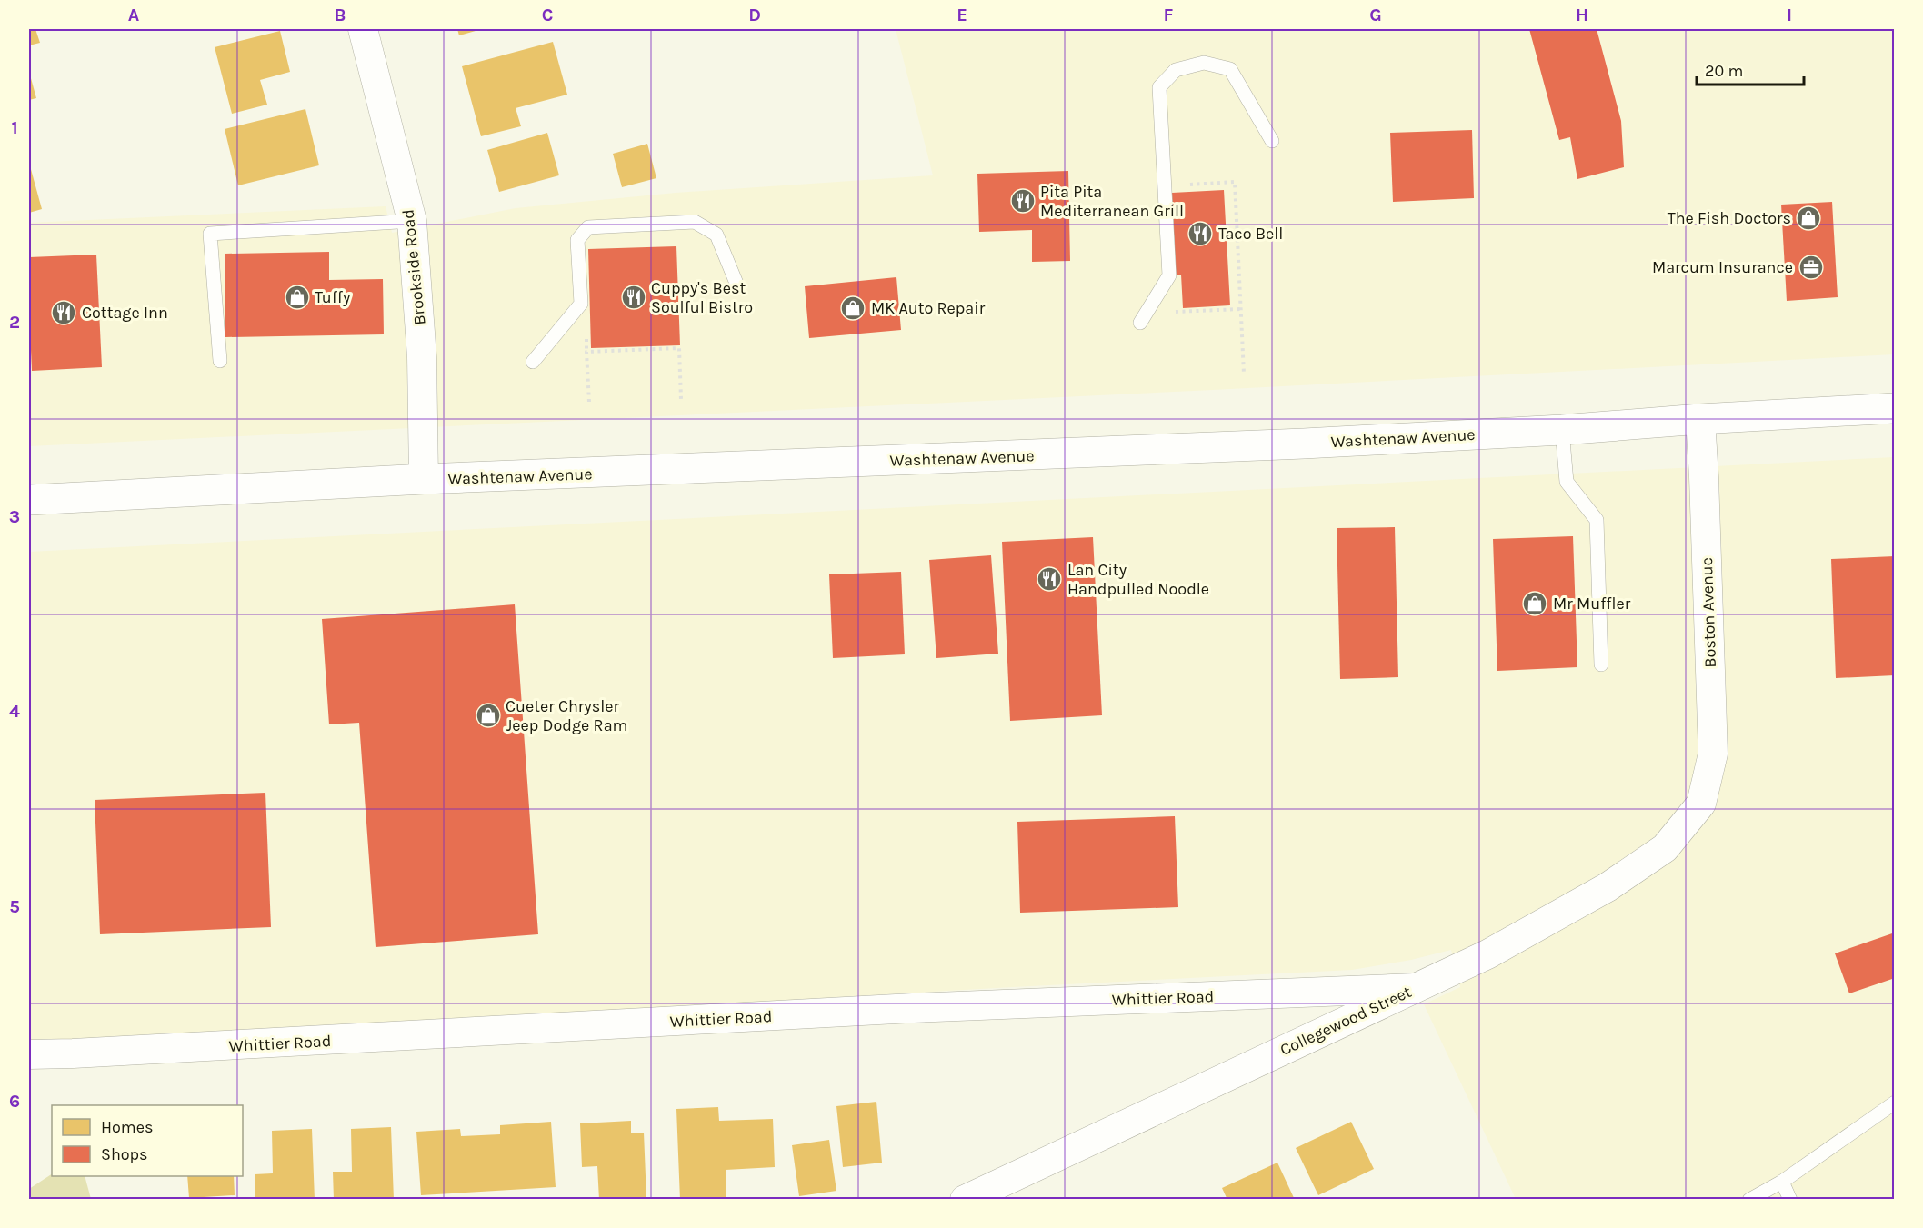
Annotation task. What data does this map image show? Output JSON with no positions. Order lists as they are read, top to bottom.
{
  "streets": {
    "main road": ["Washtenaw Avenue"],
    "street": [
      "Brookside Road",
      "Boston Avenue",
      "Whittier Road",
      "Collegewood Street"
    ]
  },
  "crossings": [
    ["Brookside Road", "Washtenaw Avenue"],
    ["Washtenaw Avenue", "Boston Avenue"],
    ["Boston Avenue", "Collegewood Street"],
    ["Whittier Road", "Collegewood Street"]
  ],
  "places": {
    "restaurant": [
      "Pita Pita Mediterranean Grill",
      "Taco Bell",
      "Cuppy's Best Soulful Bistro",
      "Cottage Inn",
      "Lan City Handpulled Noodle"
    ],
    "shop": [
      "The Fish Doctors",
      "Tuffy",
      "MK Auto Repair",
      "Mr Muffler",
      "Cueter Chrysler Jeep Dodge Ram"
    ],
    "office": ["Marcum Insurance"]
  },
  "legend": ["Homes", "Shops"],
  "scale_bar": "20 m",
  "grid": {
    "columns": [
      "A",
      "B",
      "C",
      "D",
      "E",
      "F",
      "G",
      "H",
      "I"
    ],
    "rows": [
      "1",
      "2",
      "3",
      "4",
      "5",
      "6"
    ]
  }
}
